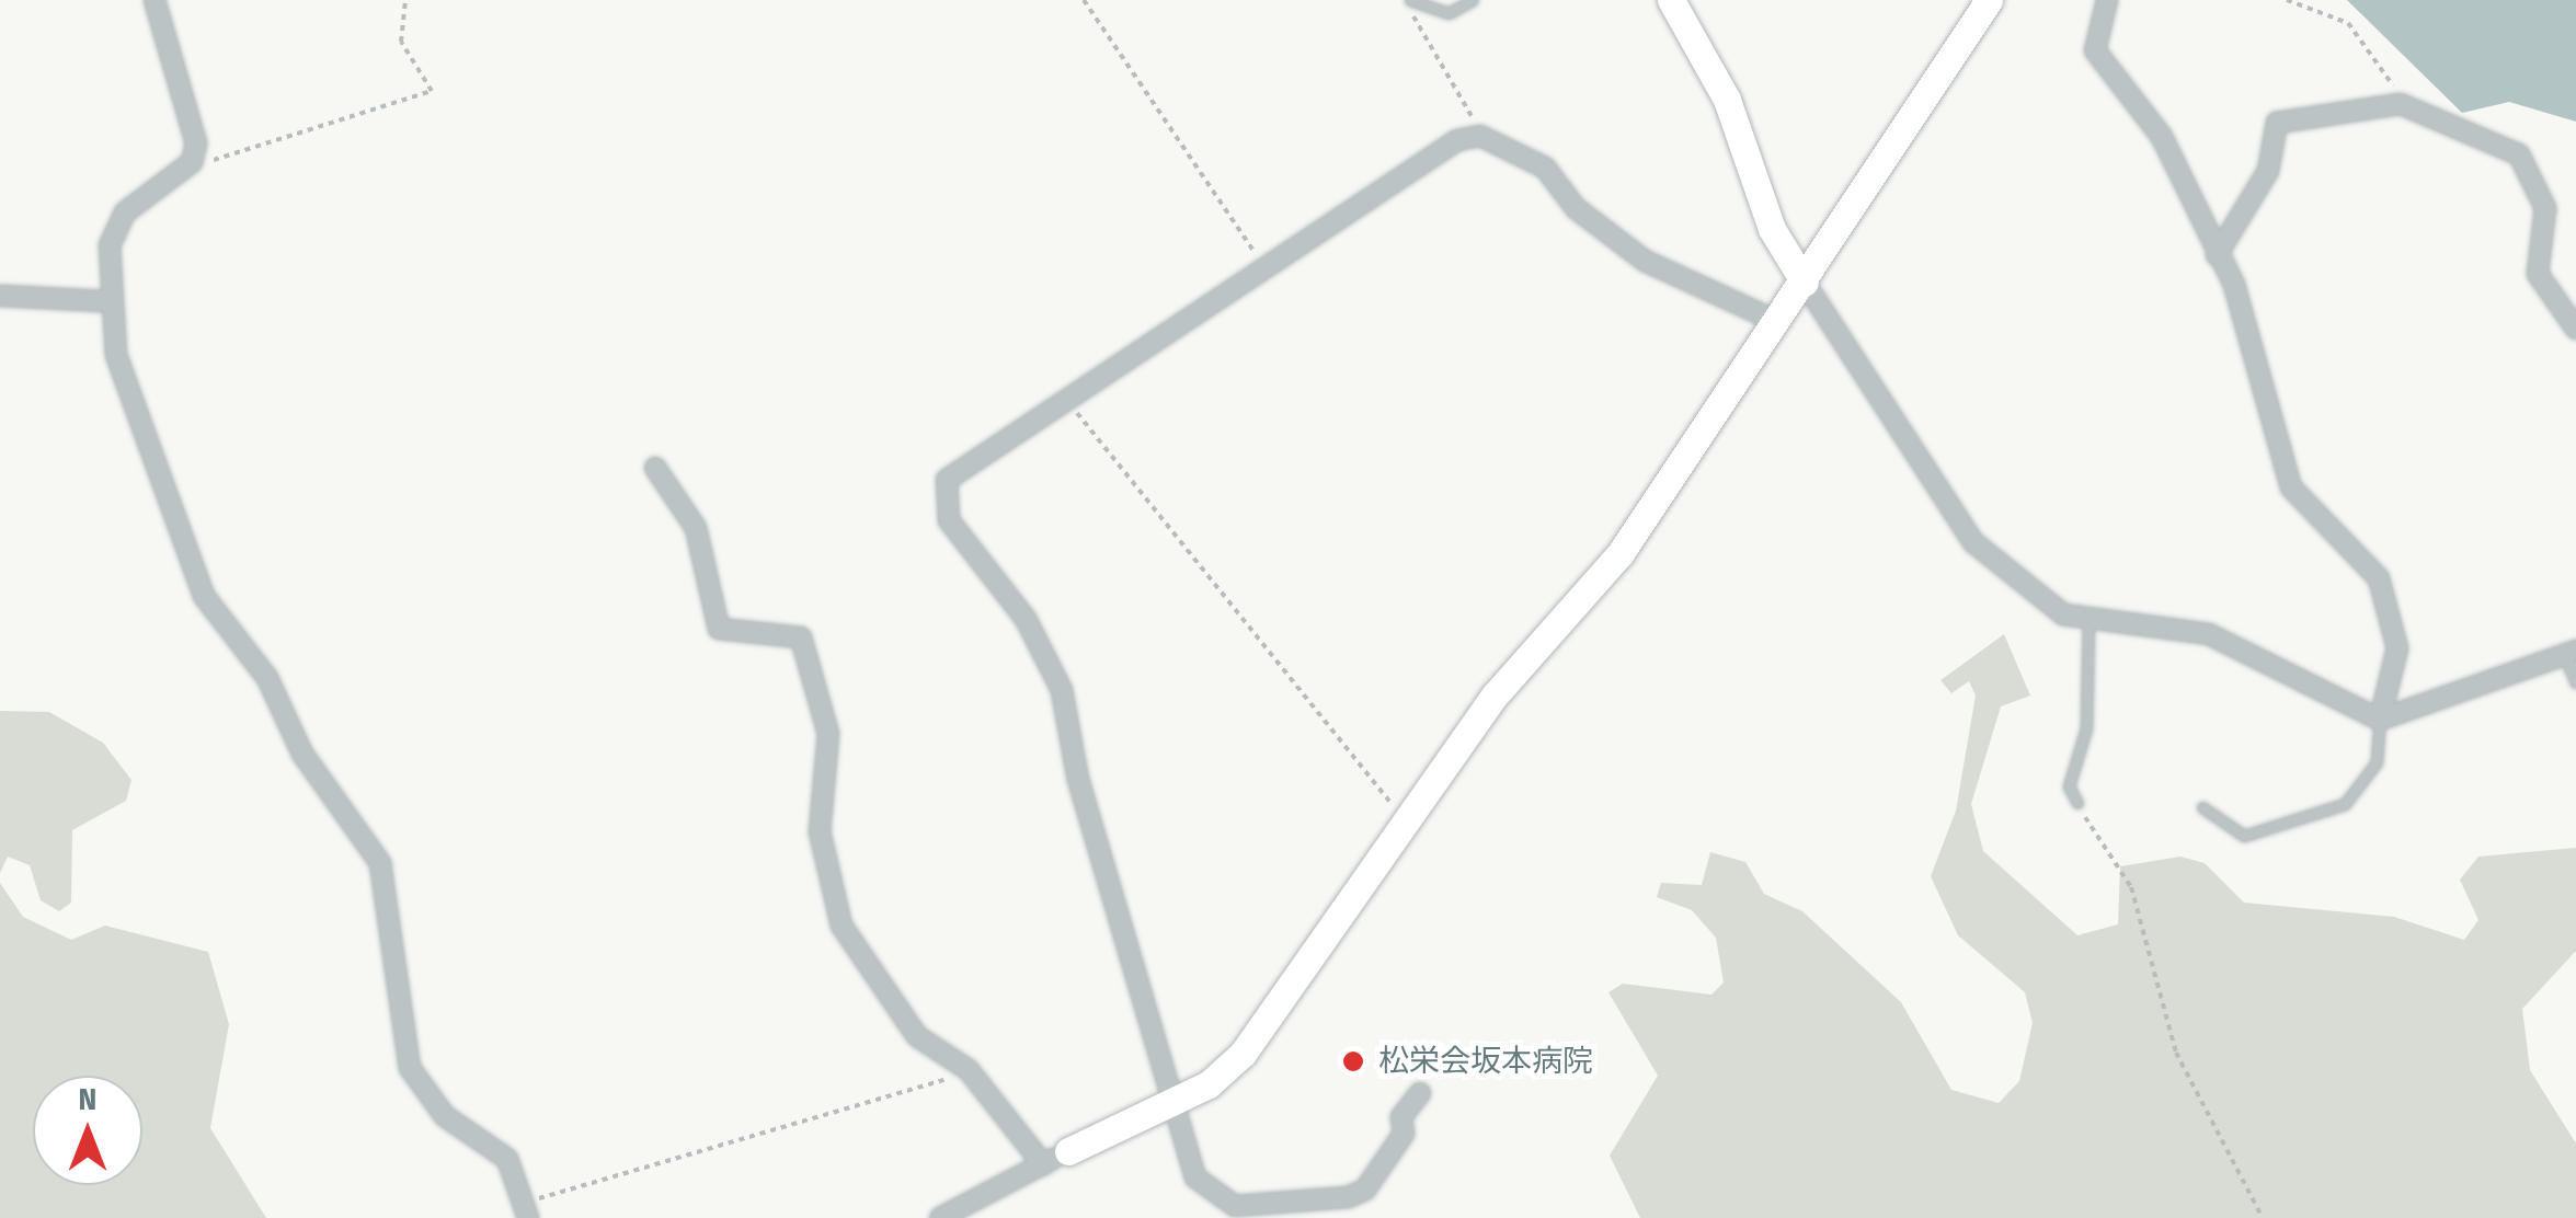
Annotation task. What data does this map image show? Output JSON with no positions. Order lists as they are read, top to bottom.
{
  "places": ["松栄会坂本病院"],
  "north": "top"
}
